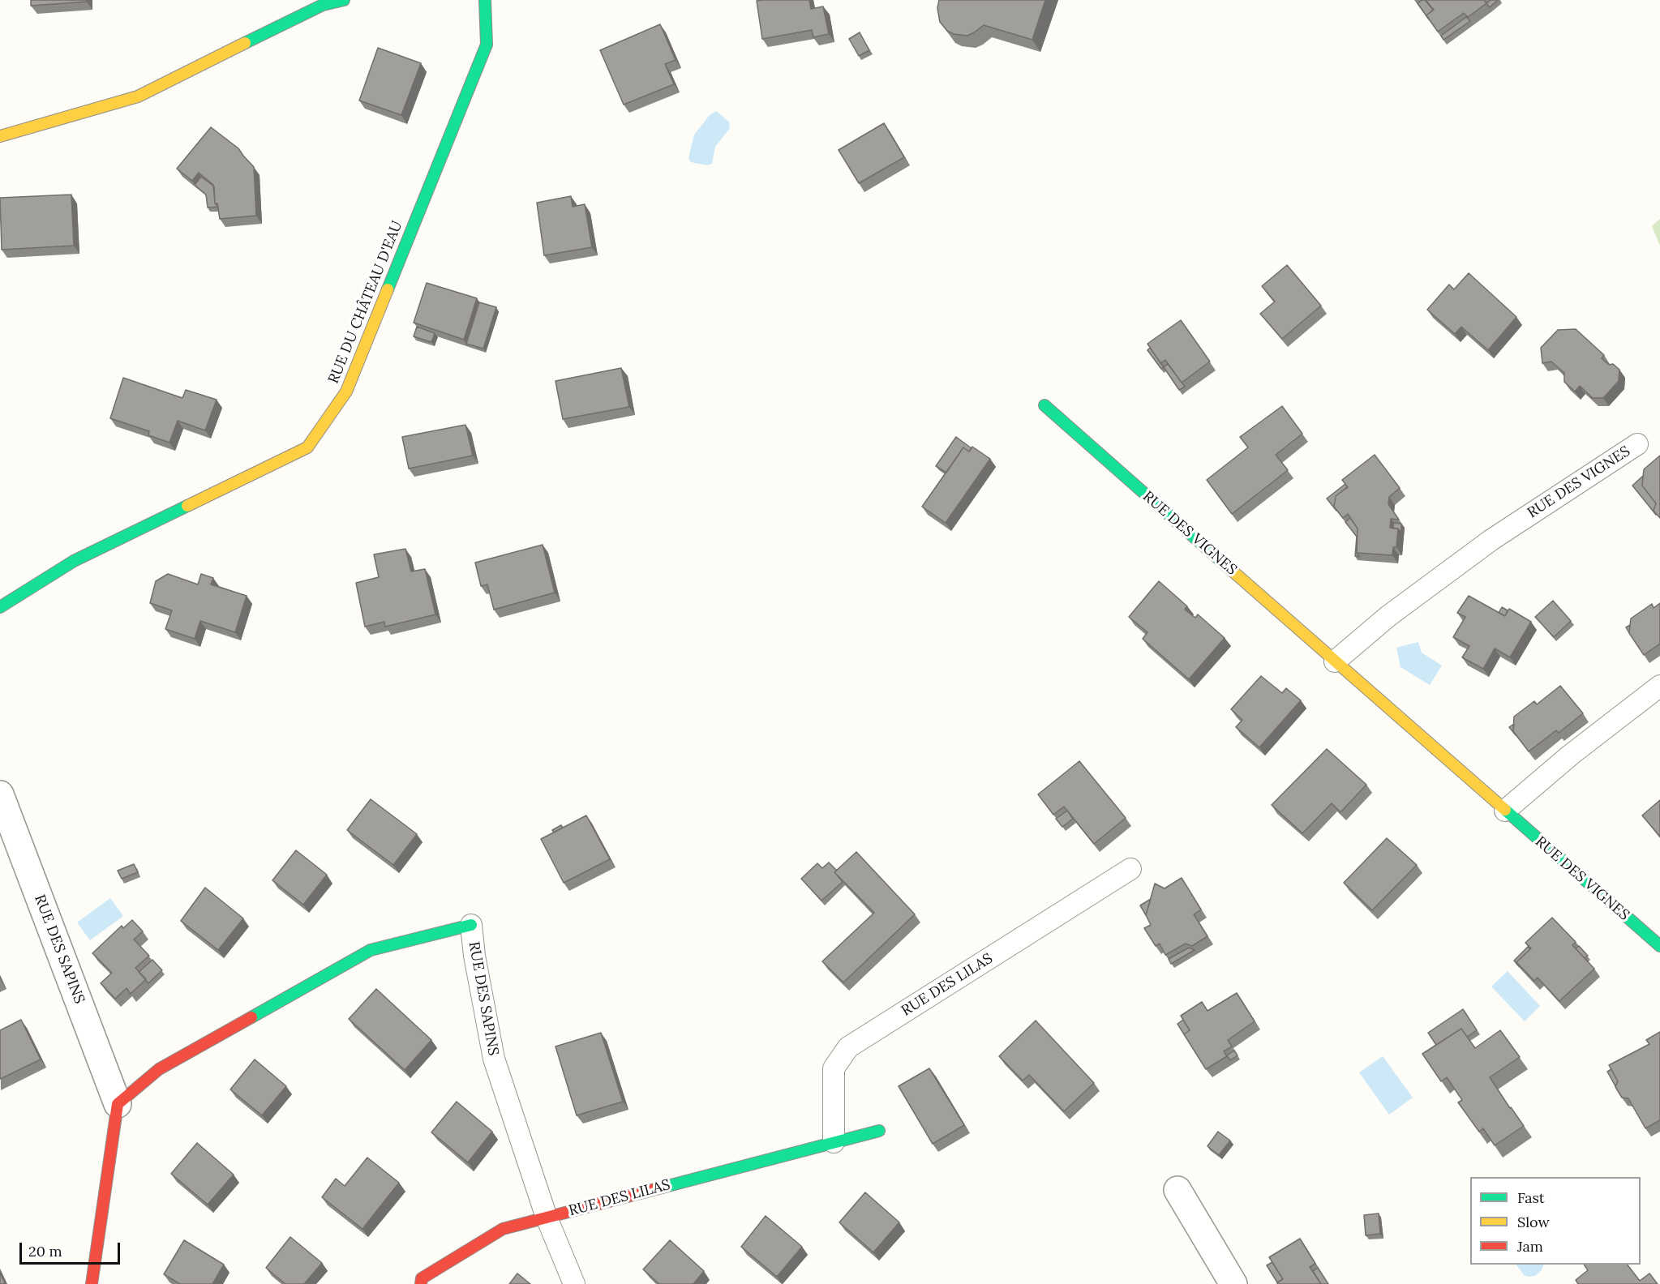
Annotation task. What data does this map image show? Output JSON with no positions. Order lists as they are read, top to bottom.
{
  "streets": {
    "street": [
      "RUE DU CHÂTEAU D'EAU",
      "RUE DES VIGNES",
      "RUE DES SAPINS",
      "RUE DES LILAS"
    ]
  },
  "crossings": [
    ["RUE DES SAPINS", "RUE DES LILAS"]
  ],
  "legend": ["Fast", "Slow", "Jam"],
  "scale_bar": "20 m"
}
